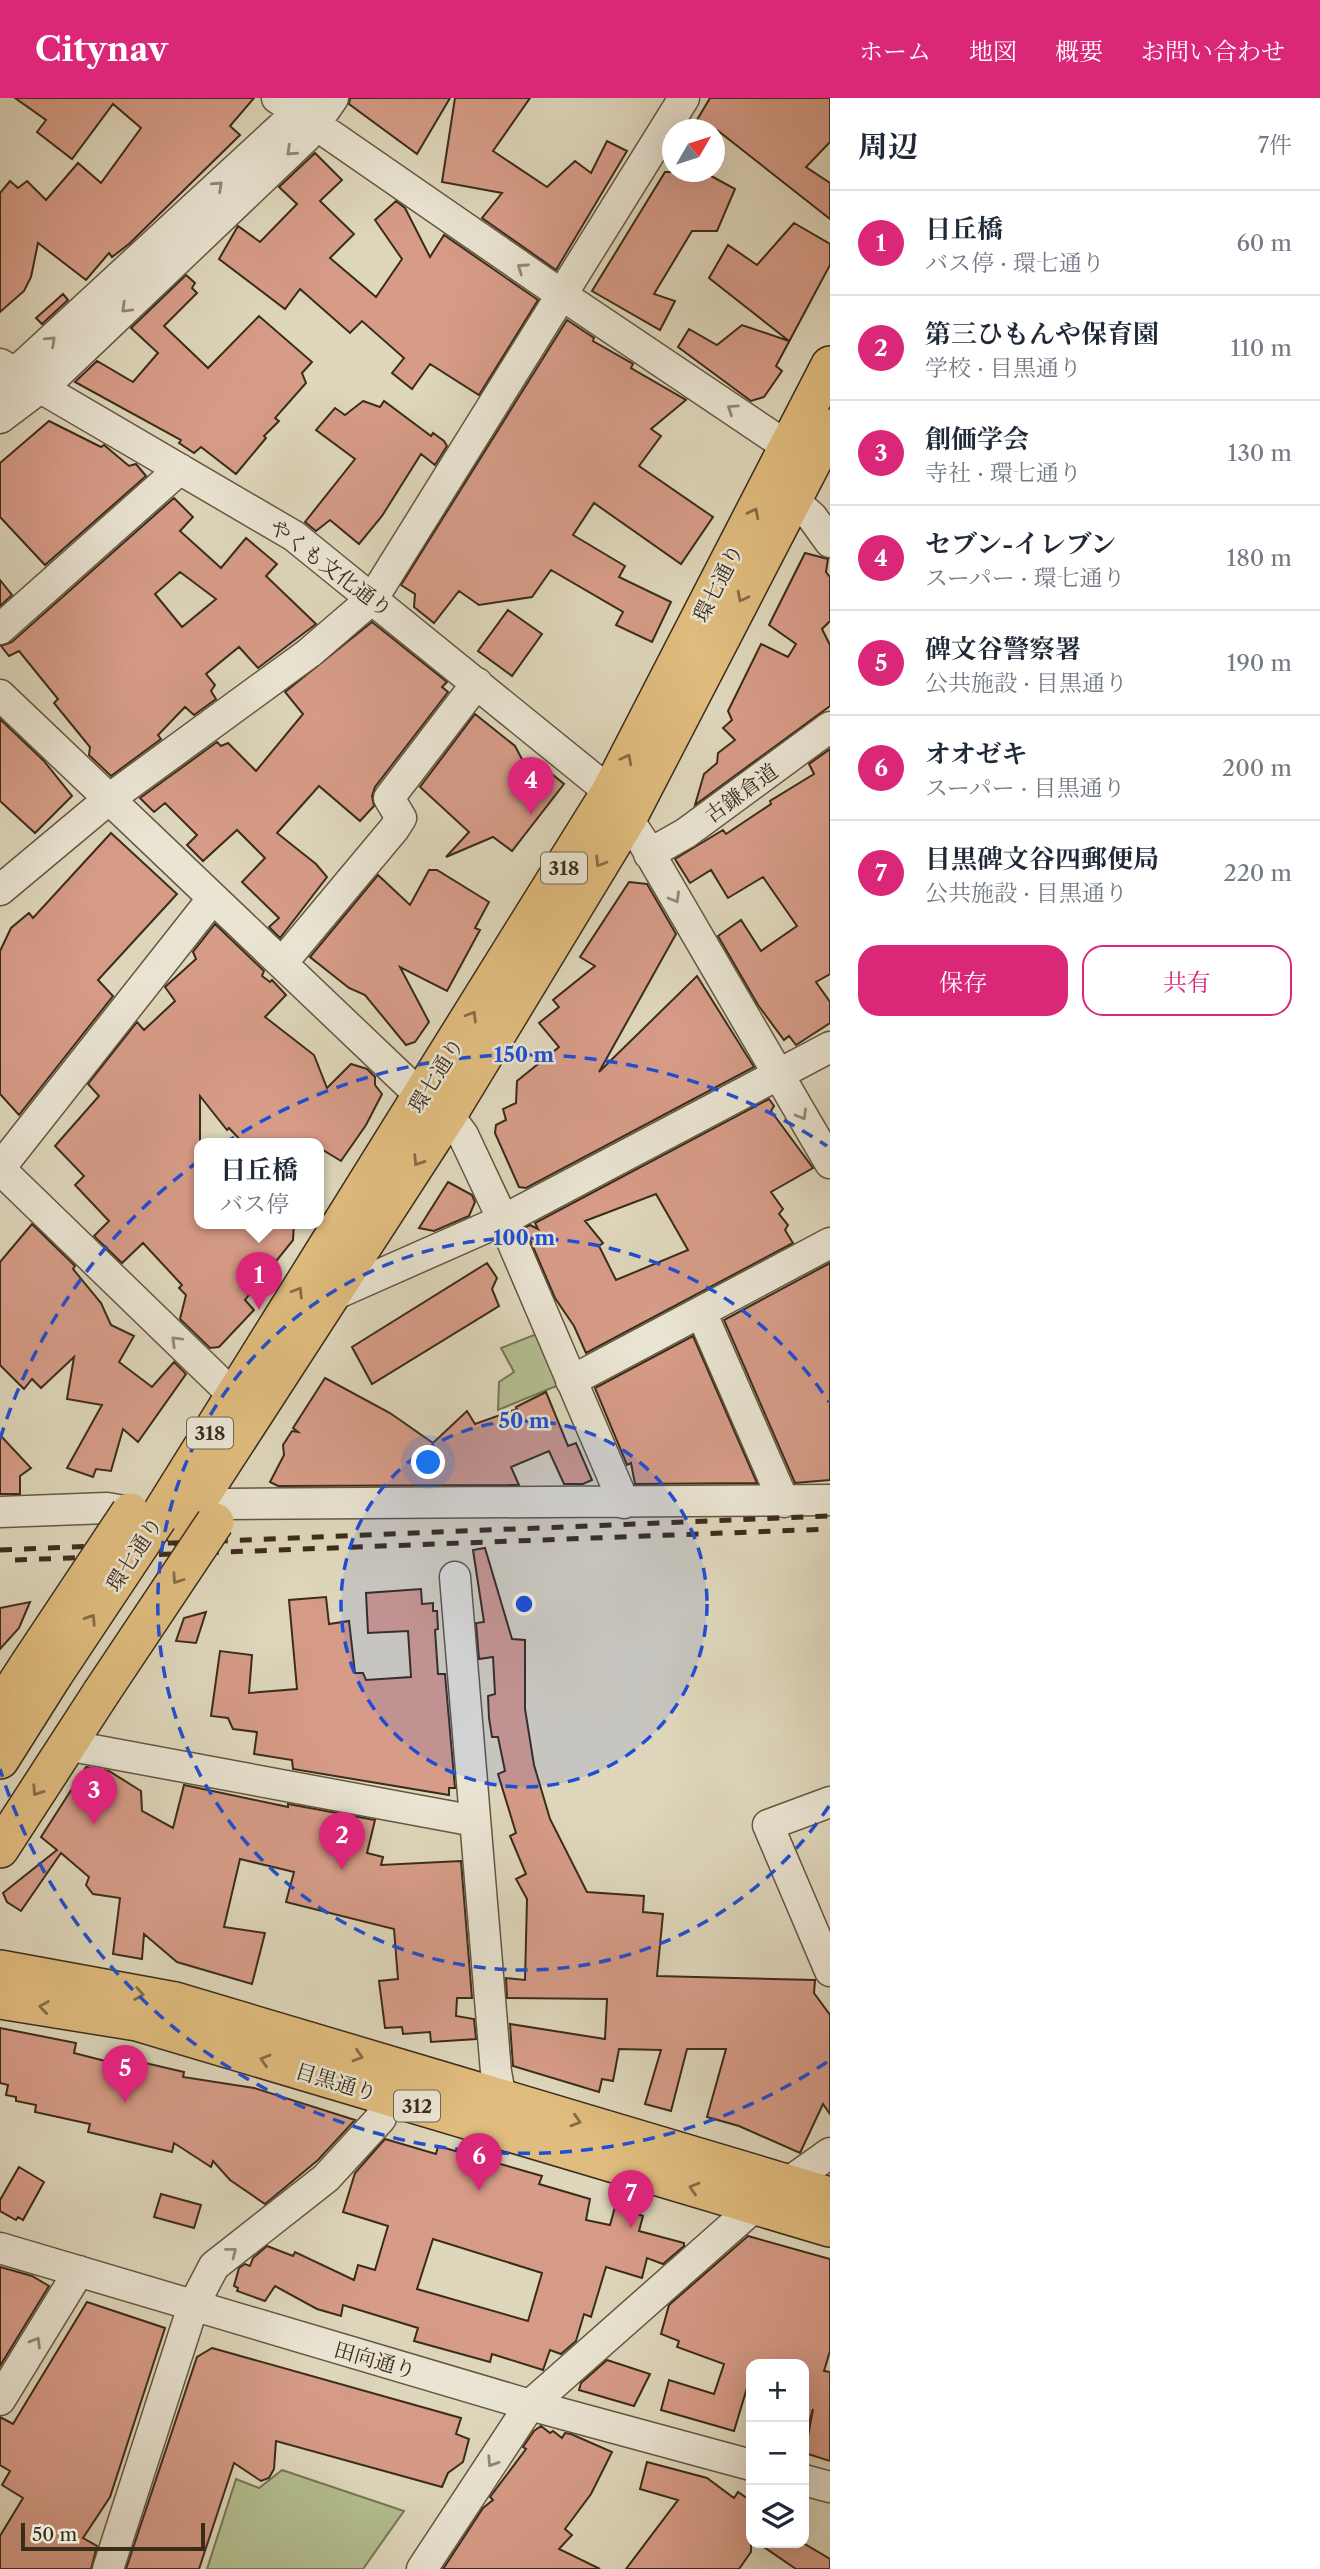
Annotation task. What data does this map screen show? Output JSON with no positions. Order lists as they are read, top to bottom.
{
  "streets": {
    "main road": [
      "環七通り",
      "318",
      "目黒通り",
      "312"
    ],
    "street": ["やくも文化通り", "古鎌倉道", "田向通り"]
  },
  "crossings": [
    ["やくも文化通り", "環七通り"]
  ],
  "scale_bar": "50 m",
  "north": "top right",
  "page": {
    "header": "Citynav",
    "nav": [
      "ホーム",
      "地図",
      "概要",
      "お問い合わせ"
    ],
    "heading": ["周辺", "7件"],
    "list": [
      {
        "mark": "1",
        "name": "日丘橋",
        "note": "バス停 · 環七通り",
        "value": "60 m"
      },
      {
        "mark": "2",
        "name": "第三ひもんや保育園",
        "note": "学校 · 目黒通り",
        "value": "110 m"
      },
      {
        "mark": "3",
        "name": "創価学会",
        "note": "寺社 · 環七通り",
        "value": "130 m"
      },
      {
        "mark": "4",
        "name": "セブン-イレブン",
        "note": "スーパー · 環七通り",
        "value": "180 m"
      },
      {
        "mark": "5",
        "name": "碑文谷警察署",
        "note": "公共施設 · 目黒通り",
        "value": "190 m"
      },
      {
        "mark": "6",
        "name": "オオゼキ",
        "note": "スーパー · 目黒通り",
        "value": "200 m"
      },
      {
        "mark": "7",
        "name": "目黒碑文谷四郵便局",
        "note": "公共施設 · 目黒通り",
        "value": "220 m"
      }
    ],
    "pins": [
      "4",
      "1",
      "3",
      "2",
      "5",
      "6",
      "7"
    ],
    "buttons": ["保存", "共有"],
    "popup": ["日丘橋", "バス停"],
    "map_buttons": ["+", "−"],
    "scale": "50 m"
  },
  "rings": ["150 m", "100 m", "50 m"]
}
